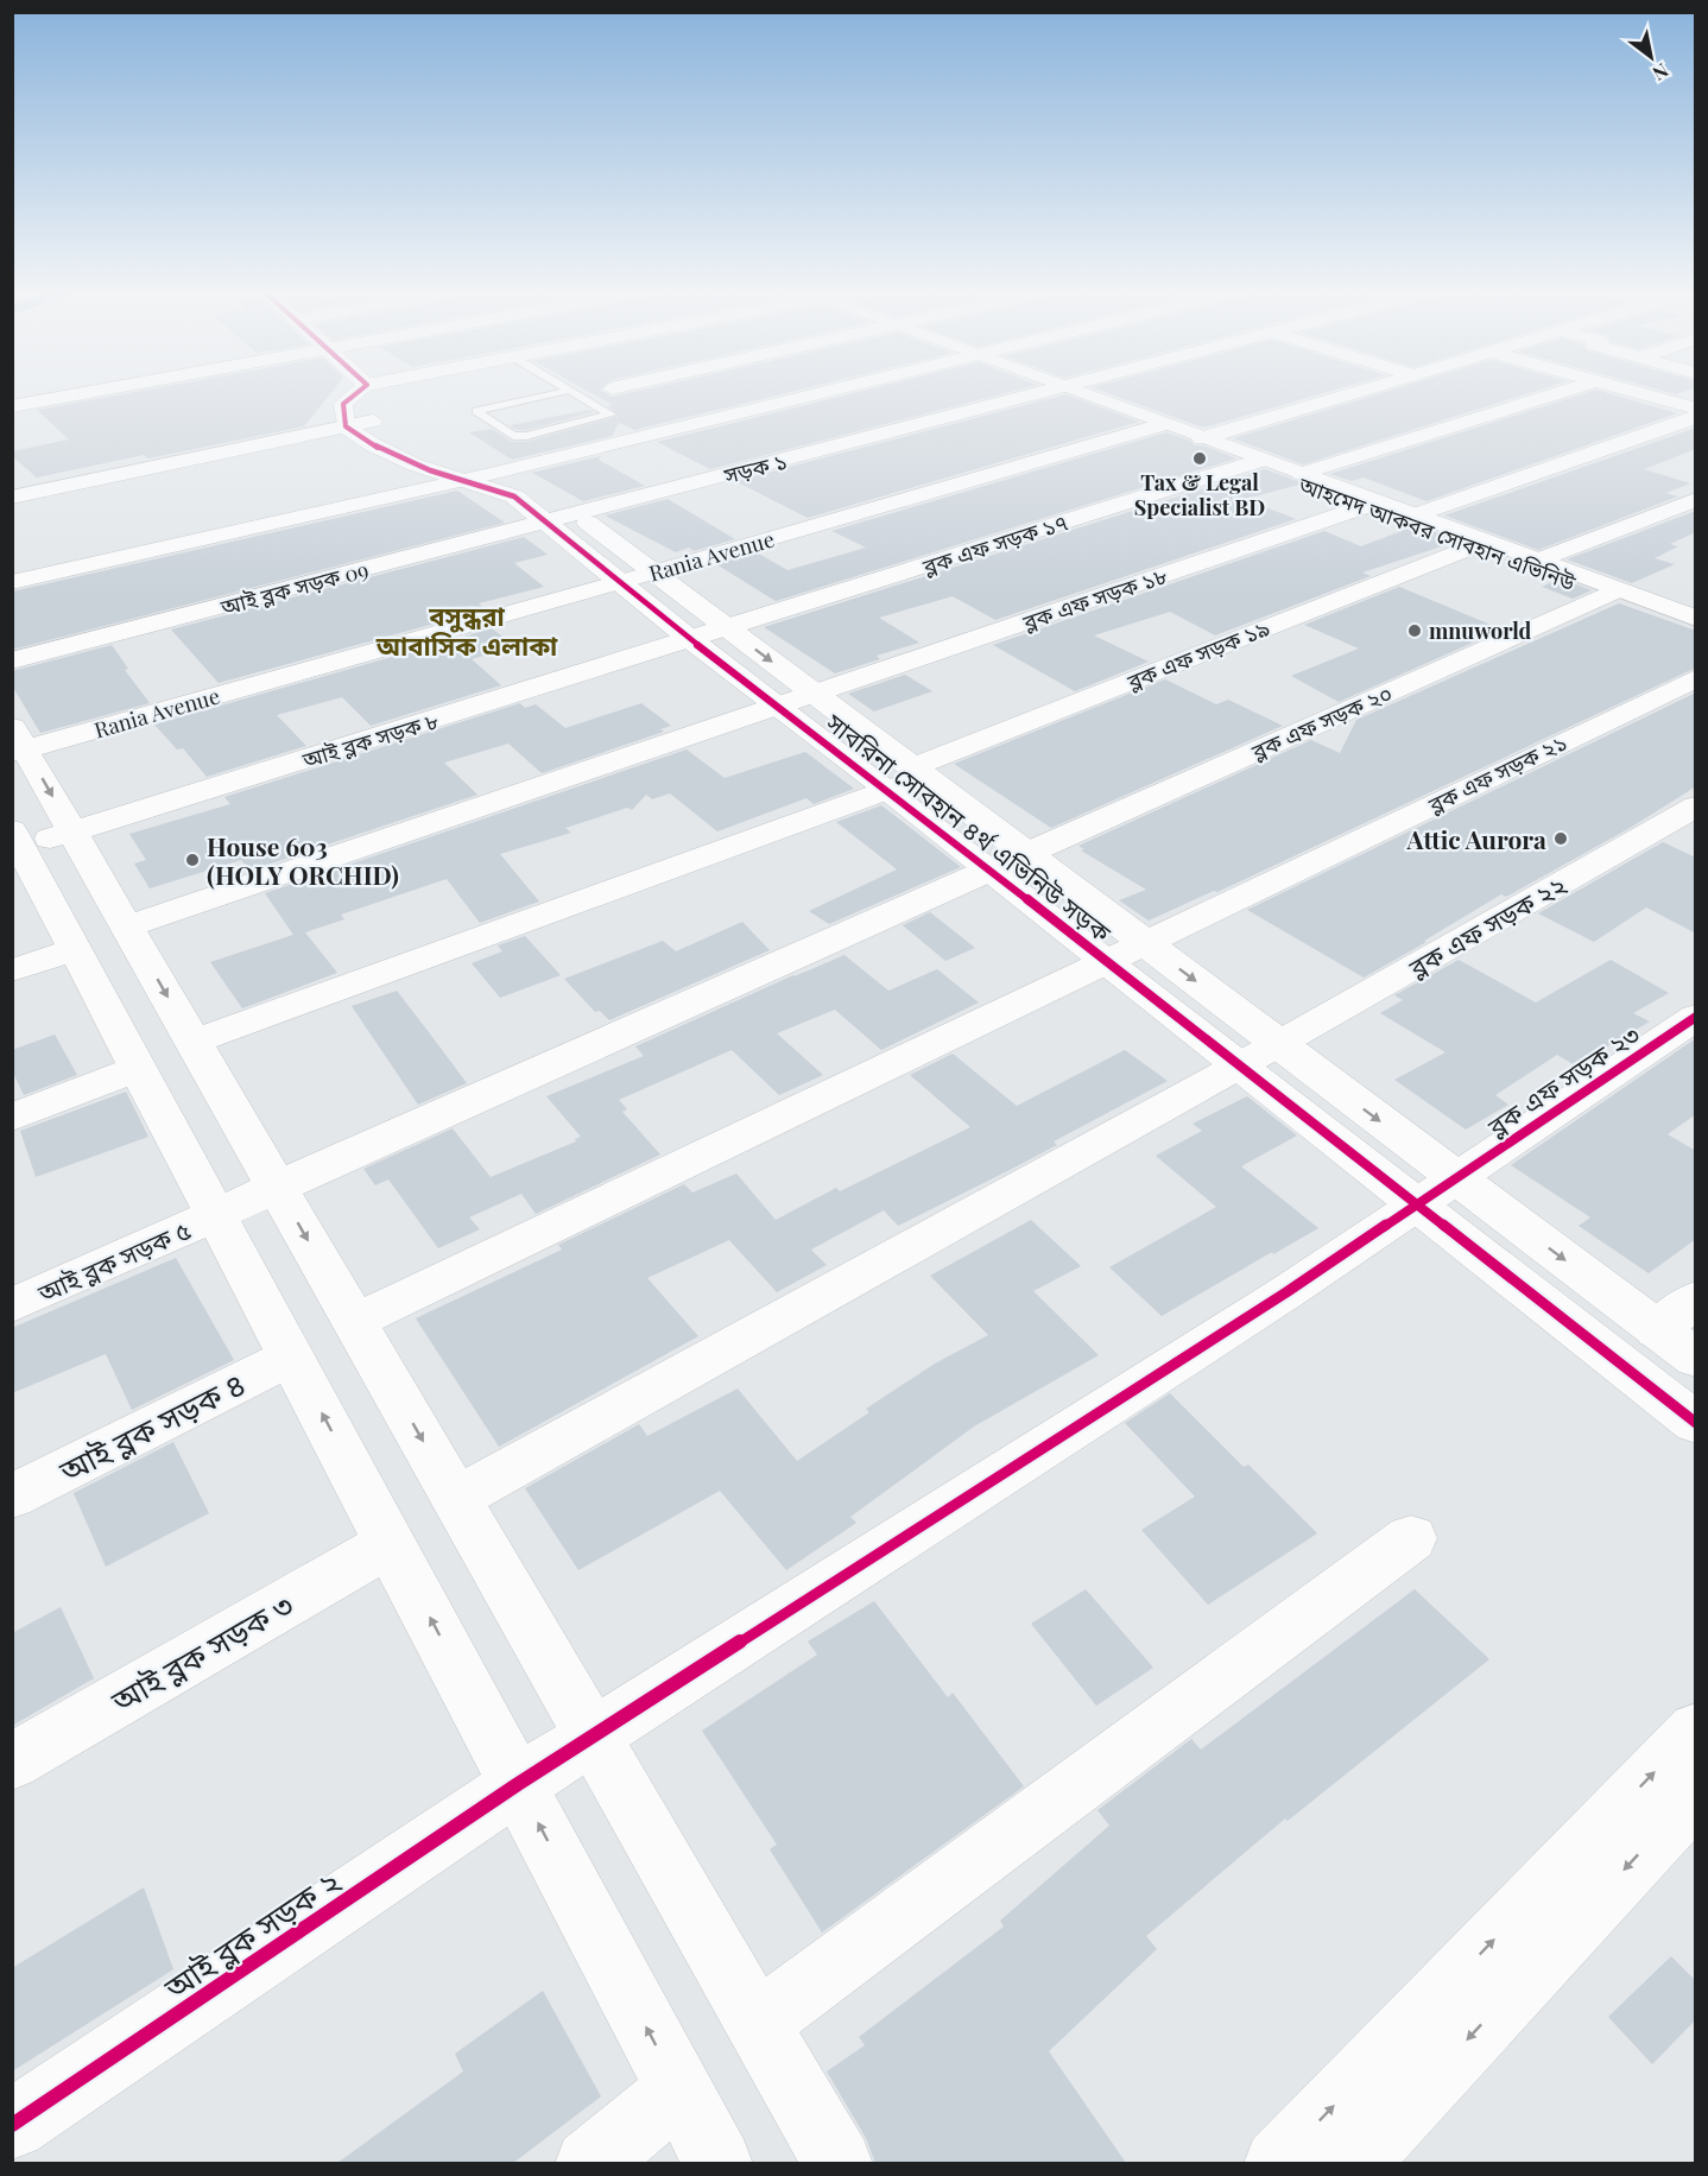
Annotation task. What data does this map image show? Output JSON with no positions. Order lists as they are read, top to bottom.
{
  "streets": {
    "street": [
      "সড়ক ১",
      "আহমেদ আকবর সোবহান এভিনিউ",
      "ব্লক এফ সড়ক ১৭",
      "Rania Avenue",
      "আই ব্লক সড়ক 09",
      "ব্লক এফ সড়ক ১৮",
      "ব্লক এফ সড়ক ১৯",
      "ব্লক এফ সড়ক ২০",
      "আই ব্লক সড়ক ৮",
      "ব্লক এফ সড়ক ২১",
      "সাবরিনা সোবহান ৪র্থ এভিনিউ সড়ক",
      "ব্লক এফ সড়ক ২২",
      "ব্লক এফ সড়ক ২৩",
      "আই ব্লক সড়ক ৫",
      "আই ব্লক সড়ক ৪",
      "আই ব্লক সড়ক ৩",
      "আই ব্লক সড়ক ২"
    ]
  },
  "crossings": [
    ["সড়ক ১", "আই ব্লক সড়ক 09"],
    ["সড়ক ১", "সাবরিনা সোবহান ৪র্থ এভিনিউ সড়ক"],
    ["আহমেদ আকবর সোবহান এভিনিউ", "ব্লক এফ সড়ক ১৭"],
    ["আহমেদ আকবর সোবহান এভিনিউ", "Rania Avenue"],
    ["আহমেদ আকবর সোবহান এভিনিউ", "ব্লক এফ সড়ক ১৮"],
    ["আহমেদ আকবর সোবহান এভিনিউ", "ব্লক এফ সড়ক ১৯"],
    ["আহমেদ আকবর সোবহান এভিনিউ", "ব্লক এফ সড়ক ২০"],
    ["ব্লক এফ সড়ক ১৭", "আই ব্লক সড়ক ৮"],
    ["ব্লক এফ সড়ক ১৭", "সাবরিনা সোবহান ৪র্থ এভিনিউ সড়ক"],
    ["Rania Avenue", "সাবরিনা সোবহান ৪র্থ এভিনিউ সড়ক"],
    ["আই ব্লক সড়ক 09", "সাবরিনা সোবহান ৪র্থ এভিনিউ সড়ক"],
    ["ব্লক এফ সড়ক ১৮", "সাবরিনা সোবহান ৪র্থ এভিনিউ সড়ক"],
    ["ব্লক এফ সড়ক ১৯", "সাবরিনা সোবহান ৪র্থ এভিনিউ সড়ক"],
    ["ব্লক এফ সড়ক ২০", "সাবরিনা সোবহান ৪র্থ এভিনিউ সড়ক"],
    ["ব্লক এফ সড়ক ২০", "আই ব্লক সড়ক ৫"],
    ["আই ব্লক সড়ক ৮", "সাবরিনা সোবহান ৪র্থ এভিনিউ সড়ক"],
    ["ব্লক এফ সড়ক ২১", "সাবরিনা সোবহান ৪র্থ এভিনিউ সড়ক"],
    ["সাবরিনা সোবহান ৪র্থ এভিনিউ সড়ক", "ব্লক এফ সড়ক ২২"],
    ["সাবরিনা সোবহান ৪র্থ এভিনিউ সড়ক", "ব্লক এফ সড়ক ২৩"],
    ["ব্লক এফ সড়ক ২৩", "আই ব্লক সড়ক ২"]
  ],
  "districts": ["বসুন্ধরা আবাসিক এলাকা"],
  "places": [
    "Tax & Legal Specialist BD",
    "mnuworld",
    "Attic Aurora",
    "House 603 (HOLY ORCHID)"
  ],
  "north": "bottom right"
}
